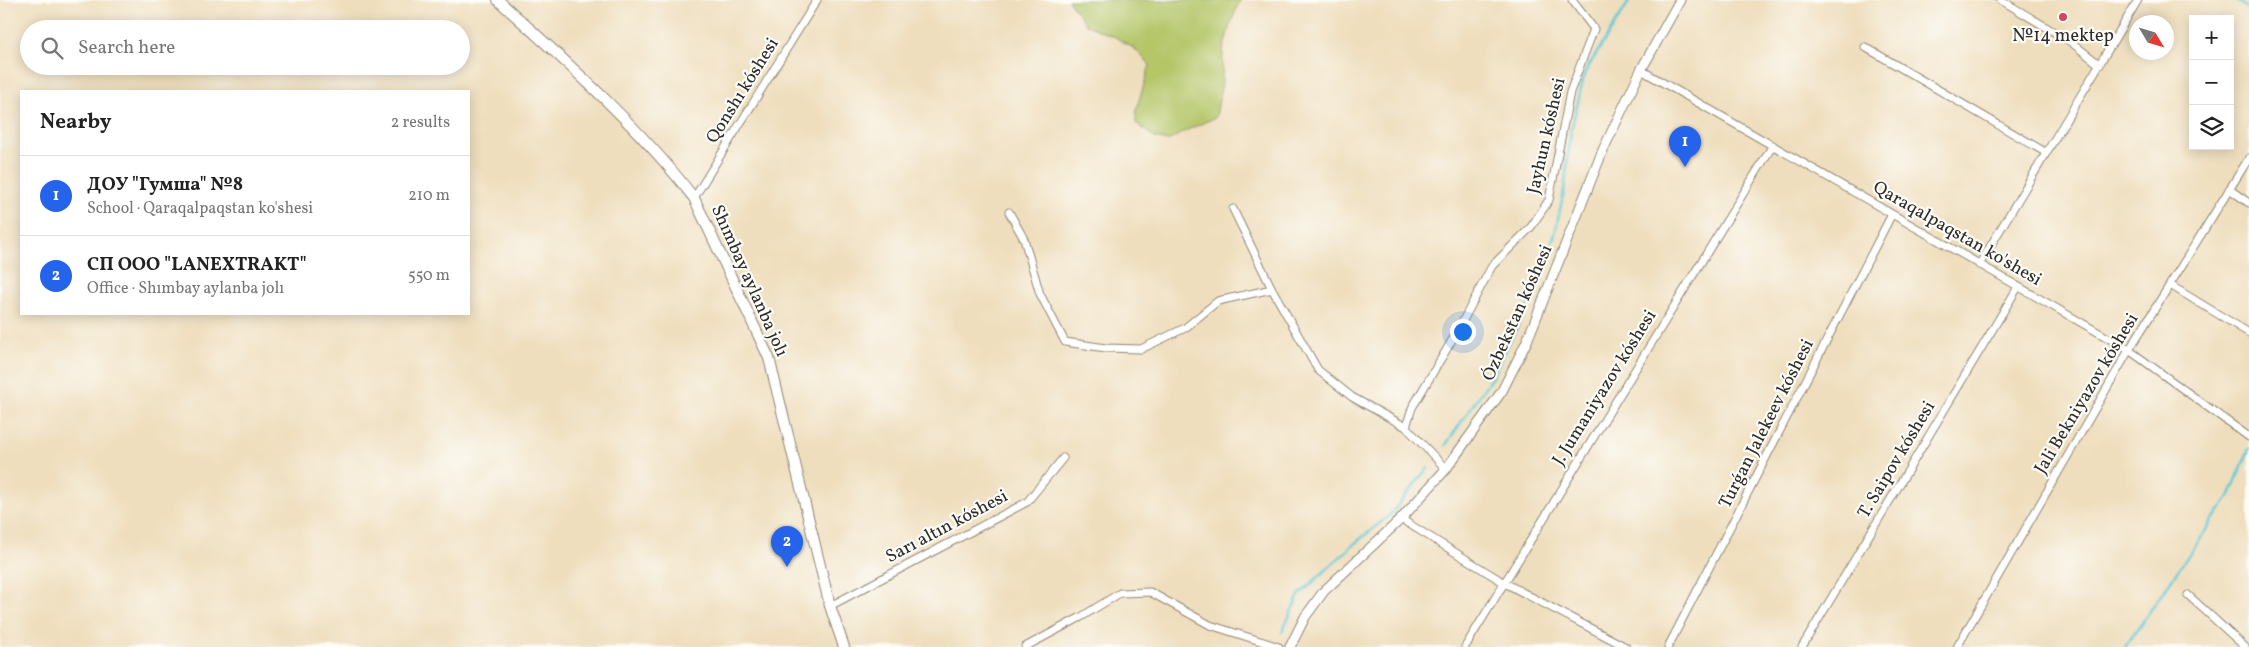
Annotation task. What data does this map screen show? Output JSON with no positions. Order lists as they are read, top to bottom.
{
  "streets": {
    "main road": ["Shımbay aylanba jolı"],
    "street": [
      "Qonshı kóshesi",
      "Jayhun kóshesi",
      "Qaraqalpaqstan ko'shesi",
      "Ózbekstan kóshesi",
      "J. Jumaniyazov kóshesi",
      "Jali Bekniyazov kóshesi",
      "Turǵan Jalekeev kóshesi",
      "T. Saipov kóshesi",
      "Sarı altın kóshesi"
    ]
  },
  "crossings": [
    ["Qonshı kóshesi", "Shımbay aylanba jolı"],
    ["Qaraqalpaqstan ko'shesi", "Ózbekstan kóshesi"],
    ["Qaraqalpaqstan ko'shesi", "J. Jumaniyazov kóshesi"],
    ["Qaraqalpaqstan ko'shesi", "Jali Bekniyazov kóshesi"],
    ["Qaraqalpaqstan ko'shesi", "Turǵan Jalekeev kóshesi"],
    ["Qaraqalpaqstan ko'shesi", "T. Saipov kóshesi"],
    ["Shımbay aylanba jolı", "Sarı altın kóshesi"]
  ],
  "places": ["№14 mektep"],
  "north": "bottom right",
  "page": {
    "map_buttons": ["+", "−"],
    "search": "Search here",
    "heading": ["Nearby", "2 results"],
    "pins": ["1", "2"],
    "list": [
      {
        "mark": "1",
        "name": "ДОУ \"Гумша\" №8",
        "note": "School · Qaraqalpaqstan ko'shesi",
        "value": "210 m"
      },
      {
        "mark": "2",
        "name": "СП ООО \"LANEXTRAKT\"",
        "note": "Office · Shımbay aylanba jolı",
        "value": "550 m"
      }
    ]
  }
}
